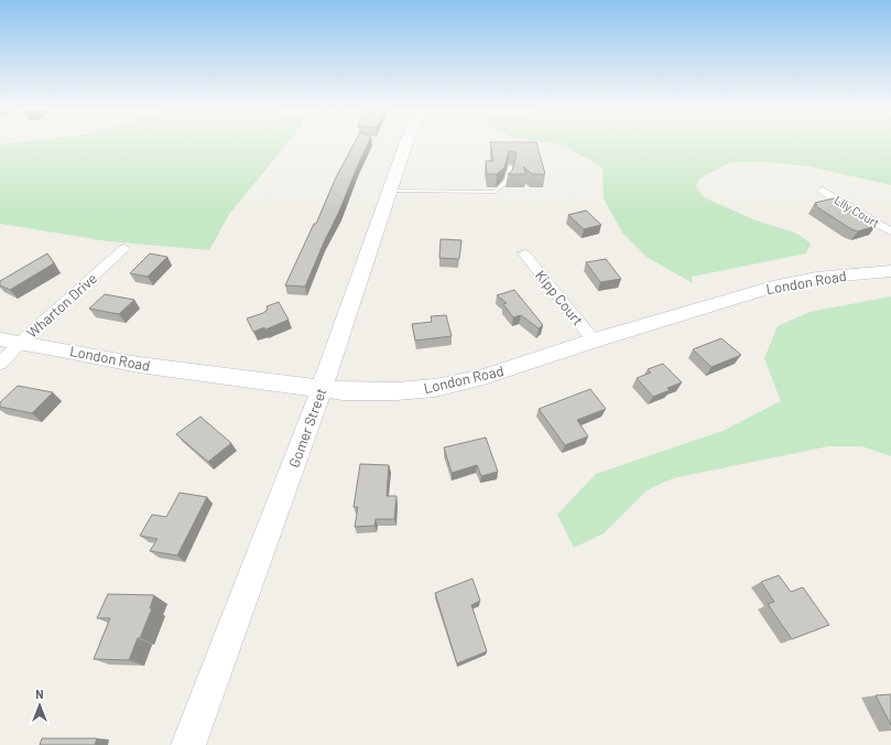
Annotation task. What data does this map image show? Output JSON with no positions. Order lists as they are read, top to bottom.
{
  "streets": {
    "street": [
      "Lily Court",
      "London Road",
      "Kipp Court",
      "Wharton Drive",
      "Gomer Street"
    ]
  },
  "crossings": [
    ["London Road", "Kipp Court"],
    ["London Road", "Wharton Drive"],
    ["London Road", "Gomer Street"]
  ],
  "north": "top"
}
